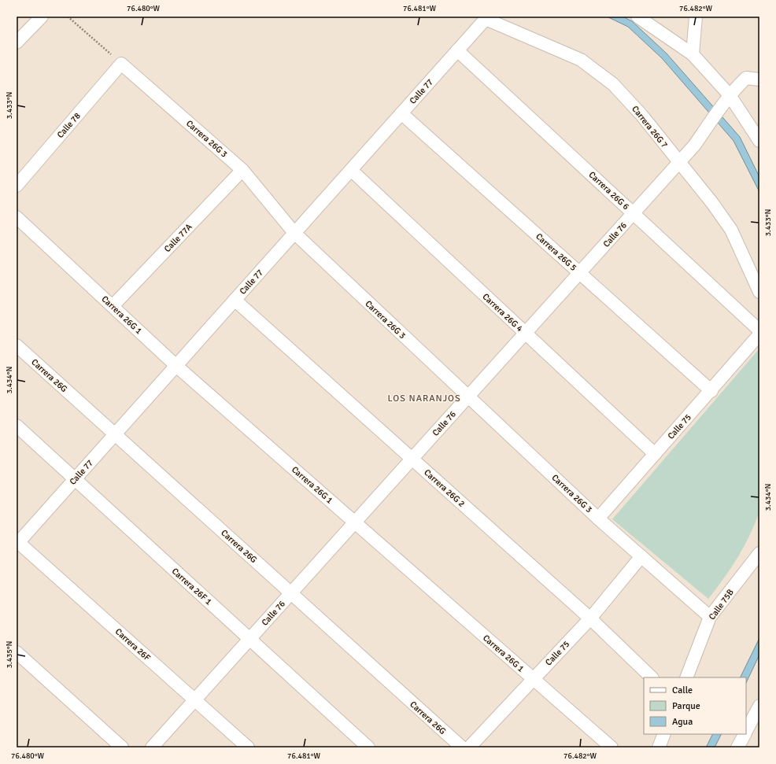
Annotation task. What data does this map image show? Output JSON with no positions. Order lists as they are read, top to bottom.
{
  "streets": {
    "street": [
      "Calle 77",
      "Calle 78",
      "Carrera 26G 7",
      "Carrera 26G 3",
      "Carrera 26G 6",
      "Calle 76",
      "Calle 77A",
      "Carrera 26G 5",
      "Carrera 26G 4",
      "Carrera 26G 1",
      "Carrera 26G",
      "Calle 75",
      "Carrera 26G 2",
      "Carrera 26F 1",
      "Calle 75B",
      "Carrera 26F"
    ]
  },
  "crossings": [
    ["Calle 77", "Carrera 26G 7"],
    ["Calle 77", "Carrera 26G 3"],
    ["Calle 77", "Carrera 26G 6"],
    ["Calle 77", "Carrera 26G 5"],
    ["Calle 77", "Carrera 26G 4"],
    ["Calle 77", "Carrera 26G 1"],
    ["Calle 77", "Carrera 26G"],
    ["Calle 77", "Carrera 26G 2"],
    ["Calle 77", "Carrera 26F 1"],
    ["Calle 77", "Carrera 26F"],
    ["Calle 78", "Carrera 26G 3"],
    ["Carrera 26G 7", "Calle 76"],
    ["Carrera 26G 3", "Calle 76"],
    ["Carrera 26G 3", "Calle 77A"],
    ["Carrera 26G 3", "Calle 75"],
    ["Carrera 26G 3", "Calle 75B"],
    ["Carrera 26G 6", "Calle 76"],
    ["Calle 76", "Carrera 26G 5"],
    ["Calle 76", "Carrera 26G 4"],
    ["Calle 76", "Carrera 26G 1"],
    ["Calle 76", "Carrera 26G"],
    ["Calle 76", "Carrera 26G 2"],
    ["Calle 76", "Carrera 26F 1"],
    ["Calle 76", "Carrera 26F"],
    ["Calle 77A", "Carrera 26G 1"],
    ["Carrera 26G 5", "Calle 75"],
    ["Carrera 26G 4", "Calle 75"],
    ["Carrera 26G 1", "Calle 75"],
    ["Calle 75", "Carrera 26G 2"]
  ],
  "districts": ["LOS NARANJOS"],
  "legend": ["Calle", "Parque", "Agua"],
  "coordinates": [
    "76.480°W",
    "76.481°W",
    "76.482°W",
    "3.433°N",
    "3.434°N",
    "3.435°N"
  ]
}
